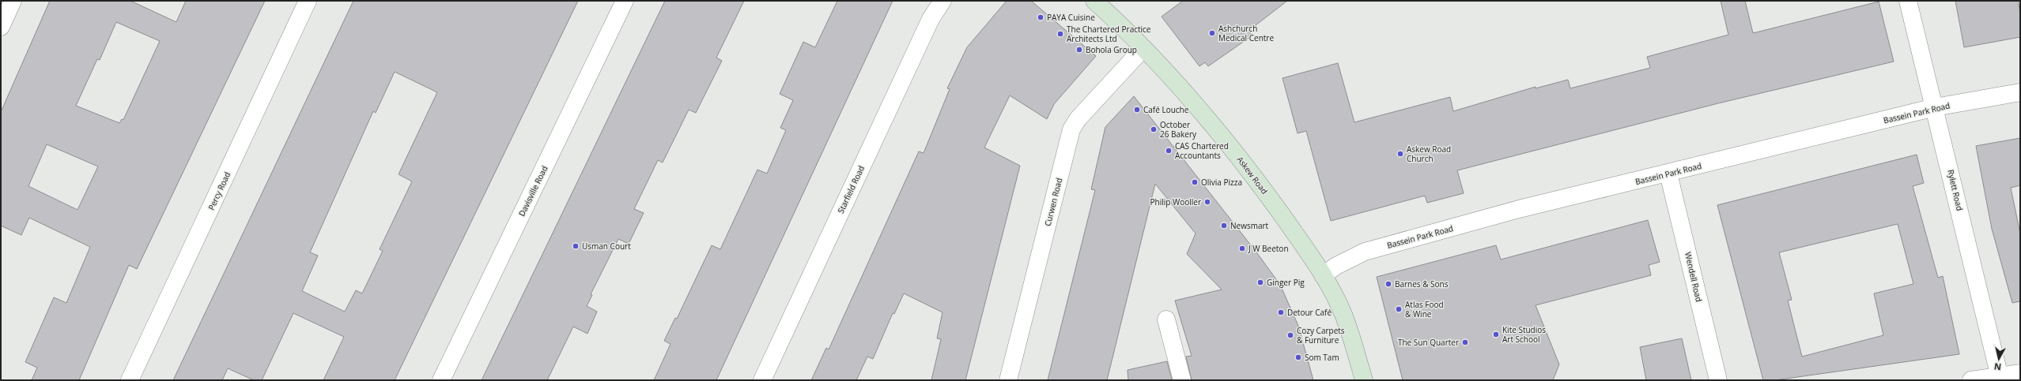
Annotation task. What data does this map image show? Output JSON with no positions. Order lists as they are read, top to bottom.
{
  "streets": {
    "main road": ["Askew Road"],
    "street": [
      "Bassein Park Road",
      "Starfield Road",
      "Rylett Road",
      "Percy Road",
      "Davisville Road",
      "Curwen Road",
      "Wendell Road"
    ]
  },
  "crossings": [
    ["Bassein Park Road", "Askew Road"],
    ["Bassein Park Road", "Rylett Road"],
    ["Bassein Park Road", "Wendell Road"],
    ["Askew Road", "Curwen Road"]
  ],
  "places": [
    "PAYA Cuisine",
    "Ashchurch Medical Centre",
    "The Chartered Practice Architects Ltd",
    "Bohola Group",
    "Café Louche",
    "October 26 Bakery",
    "CAS Chartered Accountants",
    "Askew Road Church",
    "Olivia Pizza",
    "Philip Wooller",
    "Newsmart",
    "Usman Court",
    "J W Beeton",
    "Ginger Pig",
    "Barnes & Sons",
    "Atlas Food & Wine",
    "Detour Café",
    "Kite Studios Art School",
    "Cozy Carpets & Furniture",
    "The Sun Quarter",
    "Som Tam"
  ],
  "north": "bottom"
}
